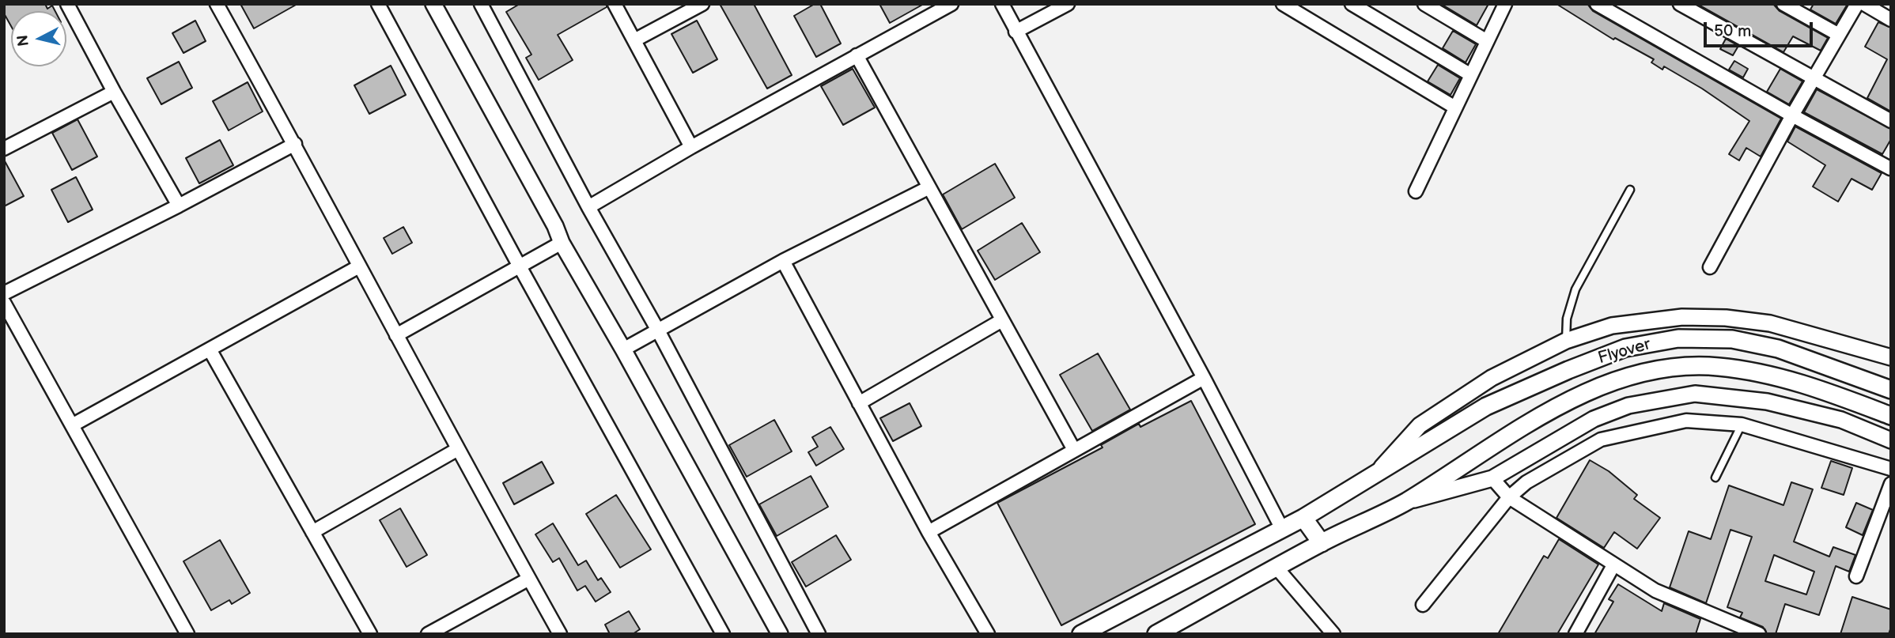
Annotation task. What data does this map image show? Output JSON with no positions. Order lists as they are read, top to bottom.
{
  "streets": {
    "main road": ["Flyover"]
  },
  "scale_bar": "50 m",
  "north": "left"
}
